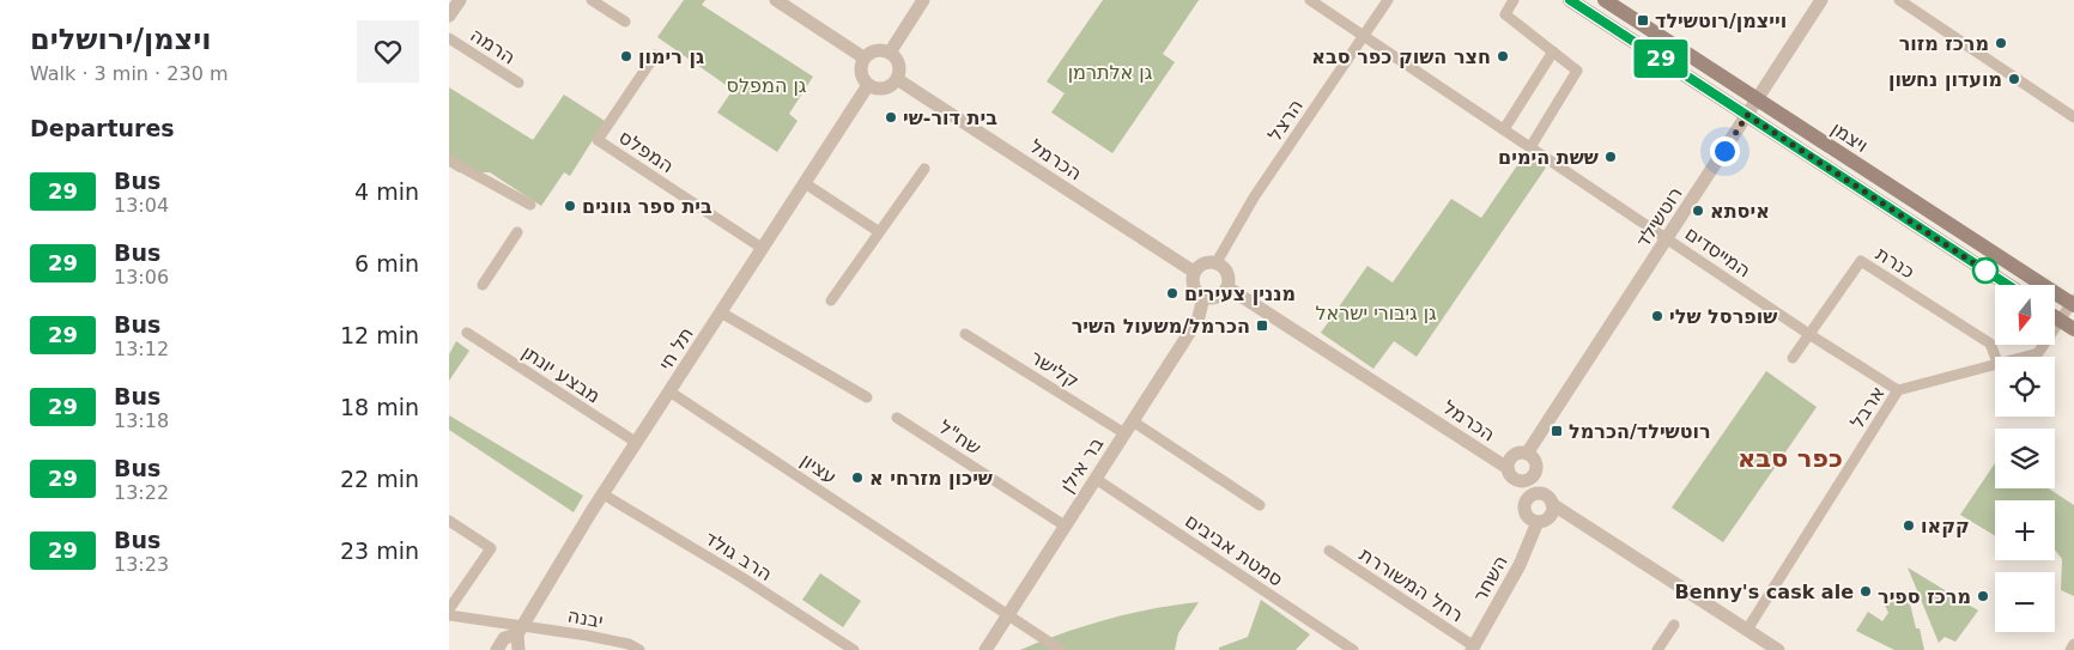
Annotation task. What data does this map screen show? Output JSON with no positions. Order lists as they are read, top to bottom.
{
  "streets": {
    "main road": ["ויצמן"],
    "street": [
      "הרמה",
      "הרצל",
      "המפלס",
      "הכרמל",
      "רוטשילד",
      "המייסדים",
      "כנרת",
      "תל חי",
      "קלישר",
      "מבצע יונתן",
      "ארבל",
      "שח\"ל",
      "בר אילן",
      "עציון",
      "סמטת אביבים",
      "הרב גולד",
      "השחר",
      "רחל המשוררת",
      "יבנה"
    ]
  },
  "crossings": [
    ["הרצל", "הכרמל"],
    ["הרצל", "המייסדים"],
    ["הרצל", "בר אילן"],
    ["ויצמן", "רוטשילד"],
    ["ויצמן", "ארבל"],
    ["המפלס", "תל חי"],
    ["הכרמל", "רוטשילד"],
    ["הכרמל", "תל חי"],
    ["הכרמל", "בר אילן"],
    ["רוטשילד", "המייסדים"],
    ["המייסדים", "כנרת"],
    ["המייסדים", "ארבל"],
    ["תל חי", "מבצע יונתן"],
    ["תל חי", "עציון"],
    ["תל חי", "הרב גולד"],
    ["תל חי", "יבנה"],
    ["קלישר", "בר אילן"],
    ["שח\"ל", "בר אילן"],
    ["בר אילן", "עציון"],
    ["בר אילן", "סמטת אביבים"],
    ["השחר", "רחל המשוררת"]
  ],
  "districts": ["כפר סבא"],
  "parks": ["גן אלתרמן", "גן המפלס", "גן גיבורי ישראל"],
  "places": {
    "transit": ["וייצמן/רוטשילד", "הכרמל/משעול השיר", "רוטשילד/הכרמל"],
    "other": [
      "מרכז מזור",
      "גן רימון",
      "חצר השוק כפר סבא",
      "מועדון נחשון",
      "בית דור-שי",
      "ששת הימים",
      "בית ספר גוונים",
      "איסתא",
      "מננין צעירים",
      "שופרסל שלי",
      "שיכון מזרחי א",
      "קקאו",
      "Benny's cask ale",
      "מרכז ספיר"
    ]
  },
  "lines": ["bus line 29"],
  "north": "bottom",
  "page": {
    "heading": [
      ["ויצמן/ירושלים", "Walk · 3 min · 230 m"],
      "Departures"
    ],
    "on_map": "29",
    "list": [
      {
        "mark": "29",
        "name": "Bus",
        "note": "13:04",
        "value": "4 min"
      },
      {
        "mark": "29",
        "name": "Bus",
        "note": "13:06",
        "value": "6 min"
      },
      {
        "mark": "29",
        "name": "Bus",
        "note": "13:12",
        "value": "12 min"
      },
      {
        "mark": "29",
        "name": "Bus",
        "note": "13:18",
        "value": "18 min"
      },
      {
        "mark": "29",
        "name": "Bus",
        "note": "13:22",
        "value": "22 min"
      },
      {
        "mark": "29",
        "name": "Bus",
        "note": "13:23",
        "value": "23 min"
      }
    ],
    "map_buttons": ["+", "−"]
  }
}
